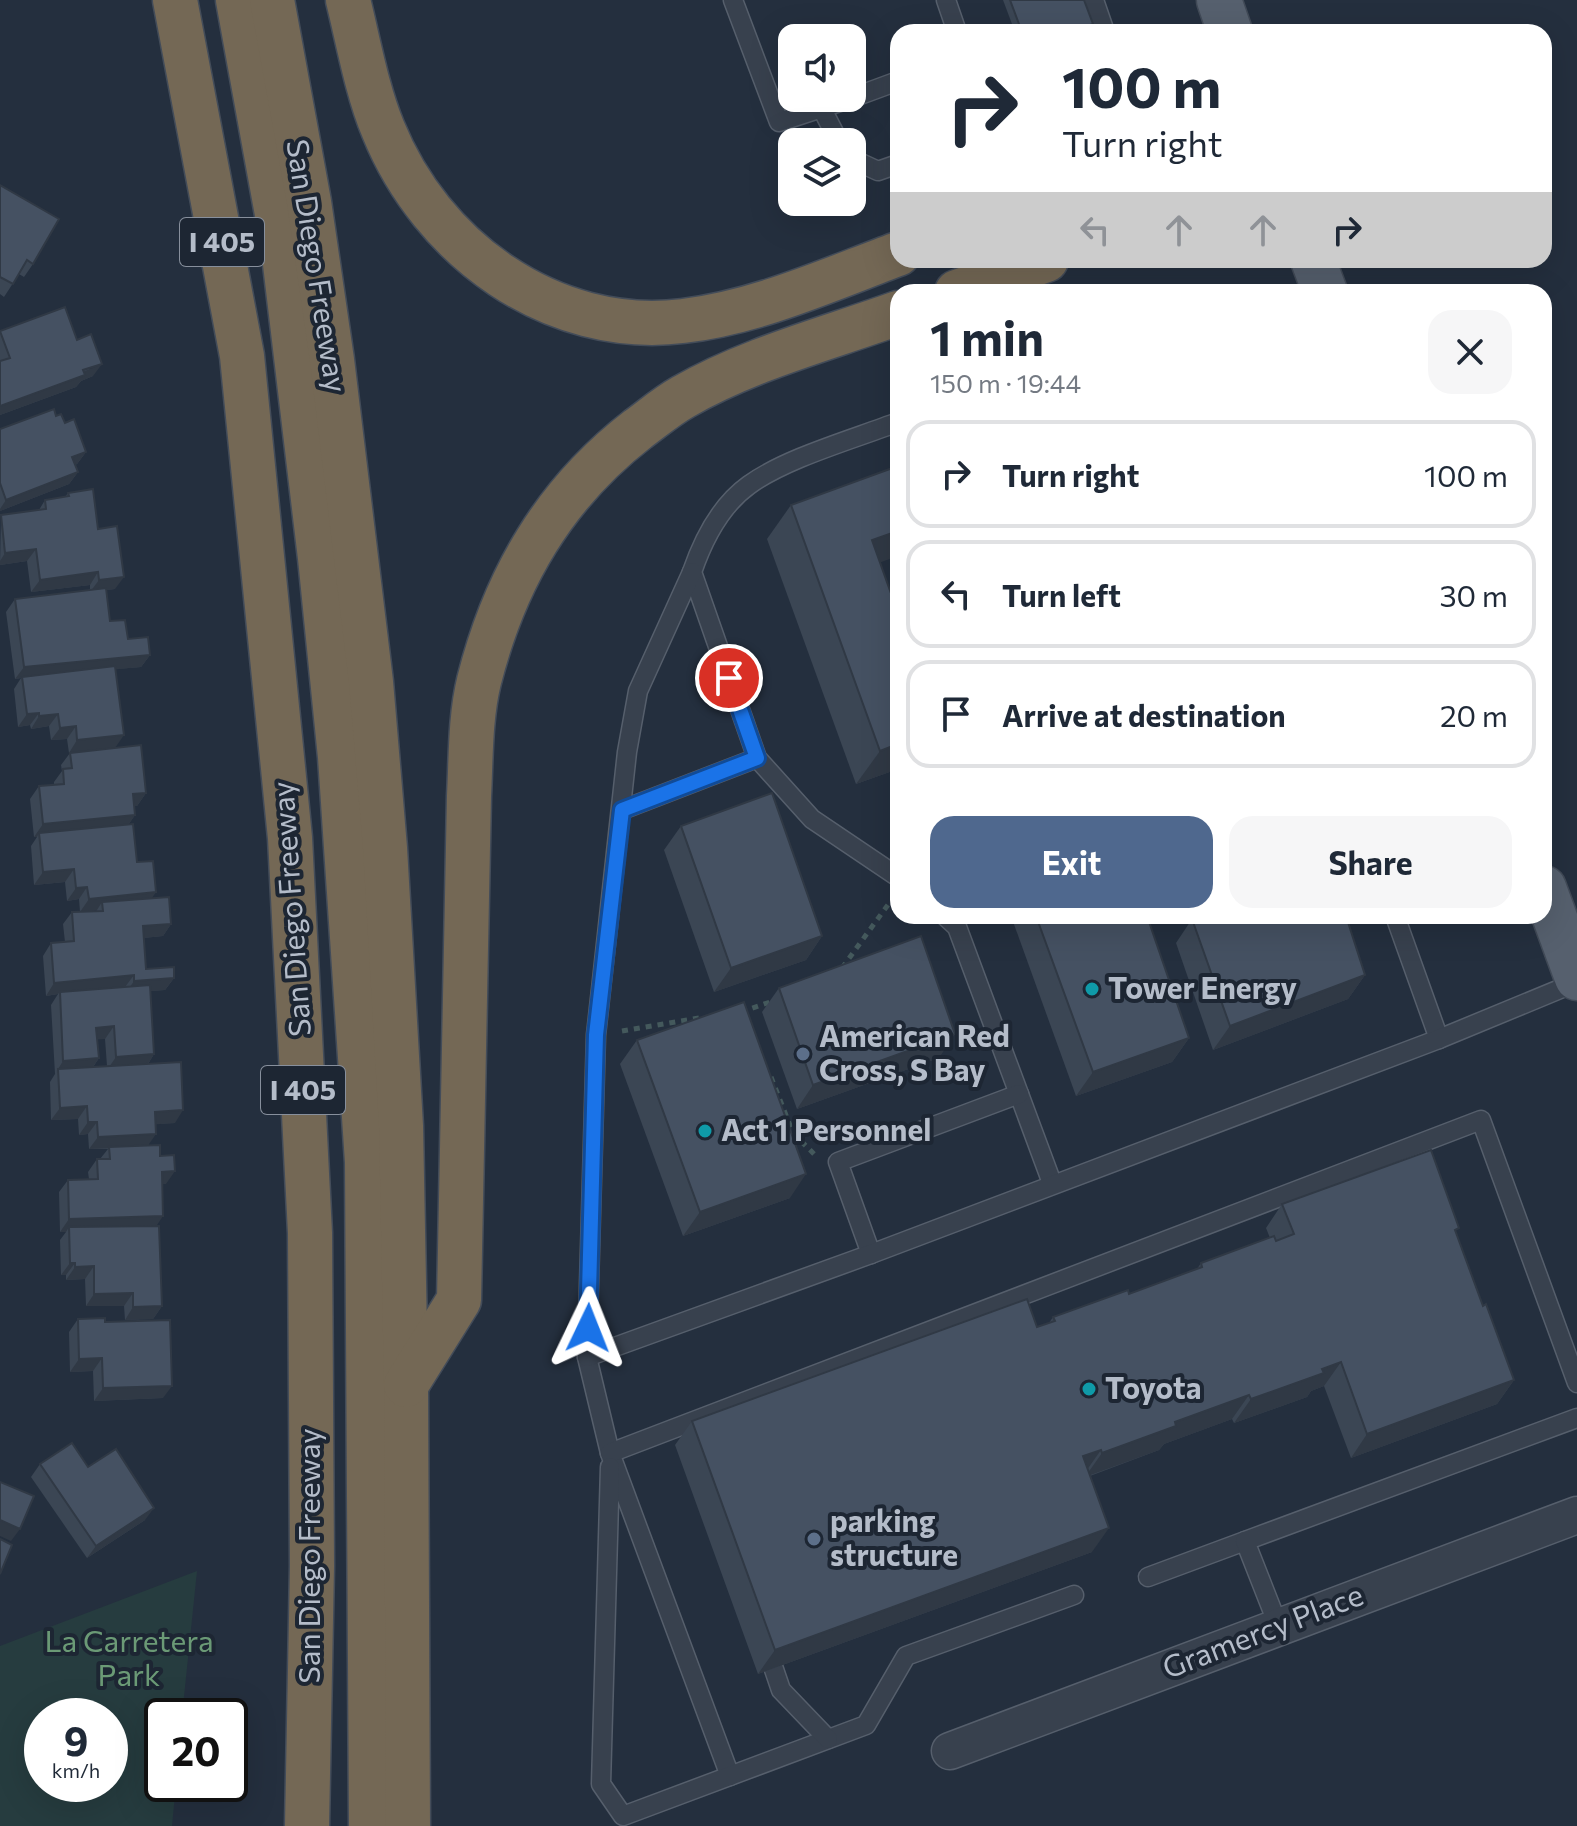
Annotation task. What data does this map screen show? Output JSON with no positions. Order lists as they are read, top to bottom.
{
  "streets": {
    "highway": ["I 405", "San Diego Freeway"],
    "street": ["Gramercy Place"]
  },
  "parks": ["La Carretera Park"],
  "places": [
    "Tower Energy",
    "American Red Cross, S Bay",
    "Act 1 Personnel",
    "Toyota",
    "parking structure"
  ],
  "page": {
    "turn": ["100 m", "Turn right"],
    "heading": ["1 min", "150 m · 19:44"],
    "list": [
      {
        "name": "Turn right",
        "value": "100 m"
      },
      {
        "name": "Turn left",
        "value": "30 m"
      },
      {
        "name": "Arrive at destination",
        "value": "20 m"
      }
    ],
    "buttons": ["Exit", "Share"],
    "speed": "9 km/h",
    "limit": "20"
  }
}
